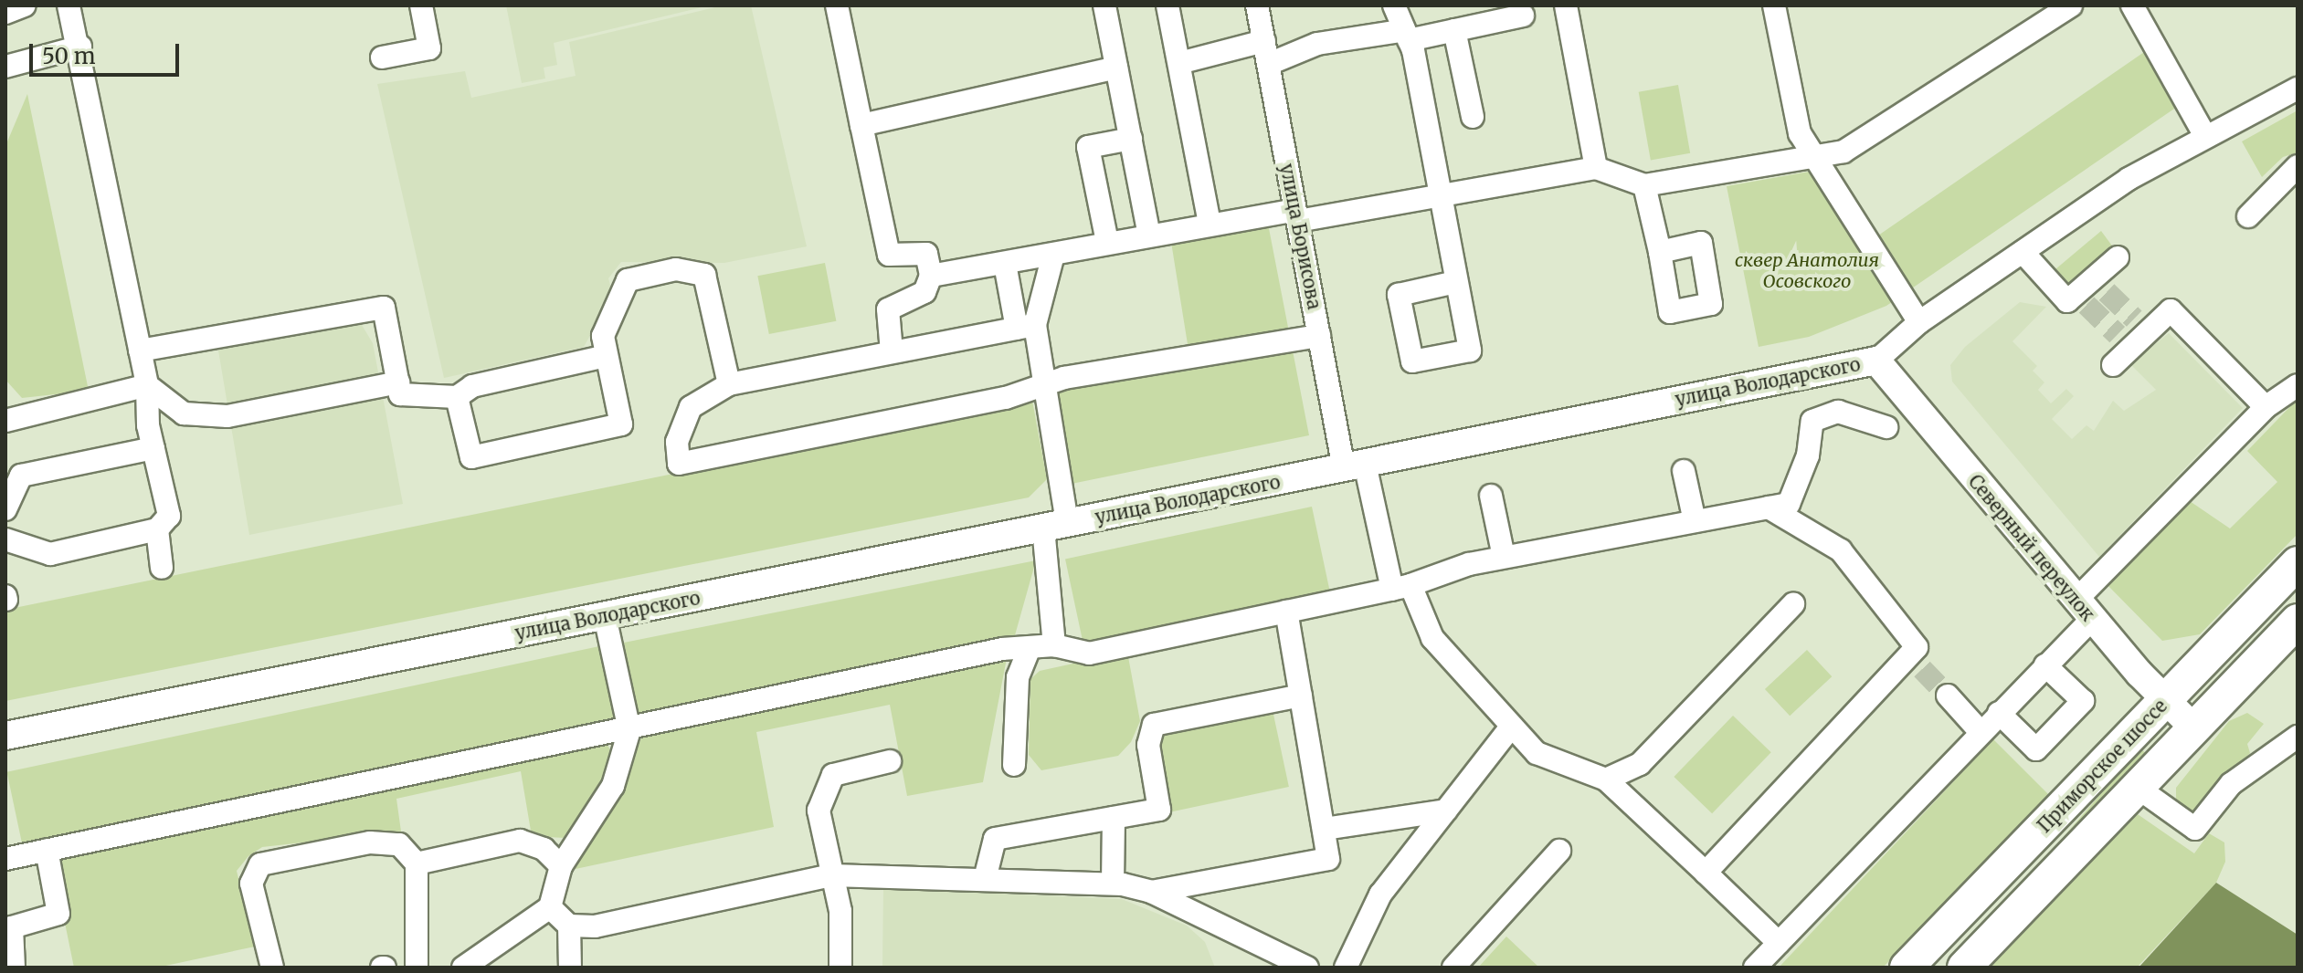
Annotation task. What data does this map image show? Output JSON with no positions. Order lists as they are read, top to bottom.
{
  "streets": {
    "highway": ["Приморское шоссе"],
    "main road": ["улица Володарского", "Северный переулок"],
    "street": ["улица Борисова"]
  },
  "crossings": [
    ["улица Борисова", "улица Володарского"],
    ["улица Володарского", "Северный переулок"],
    ["Северный переулок", "Приморское шоссе"]
  ],
  "parks": ["сквер Анатолия Осовского"],
  "scale_bar": "50 m"
}
